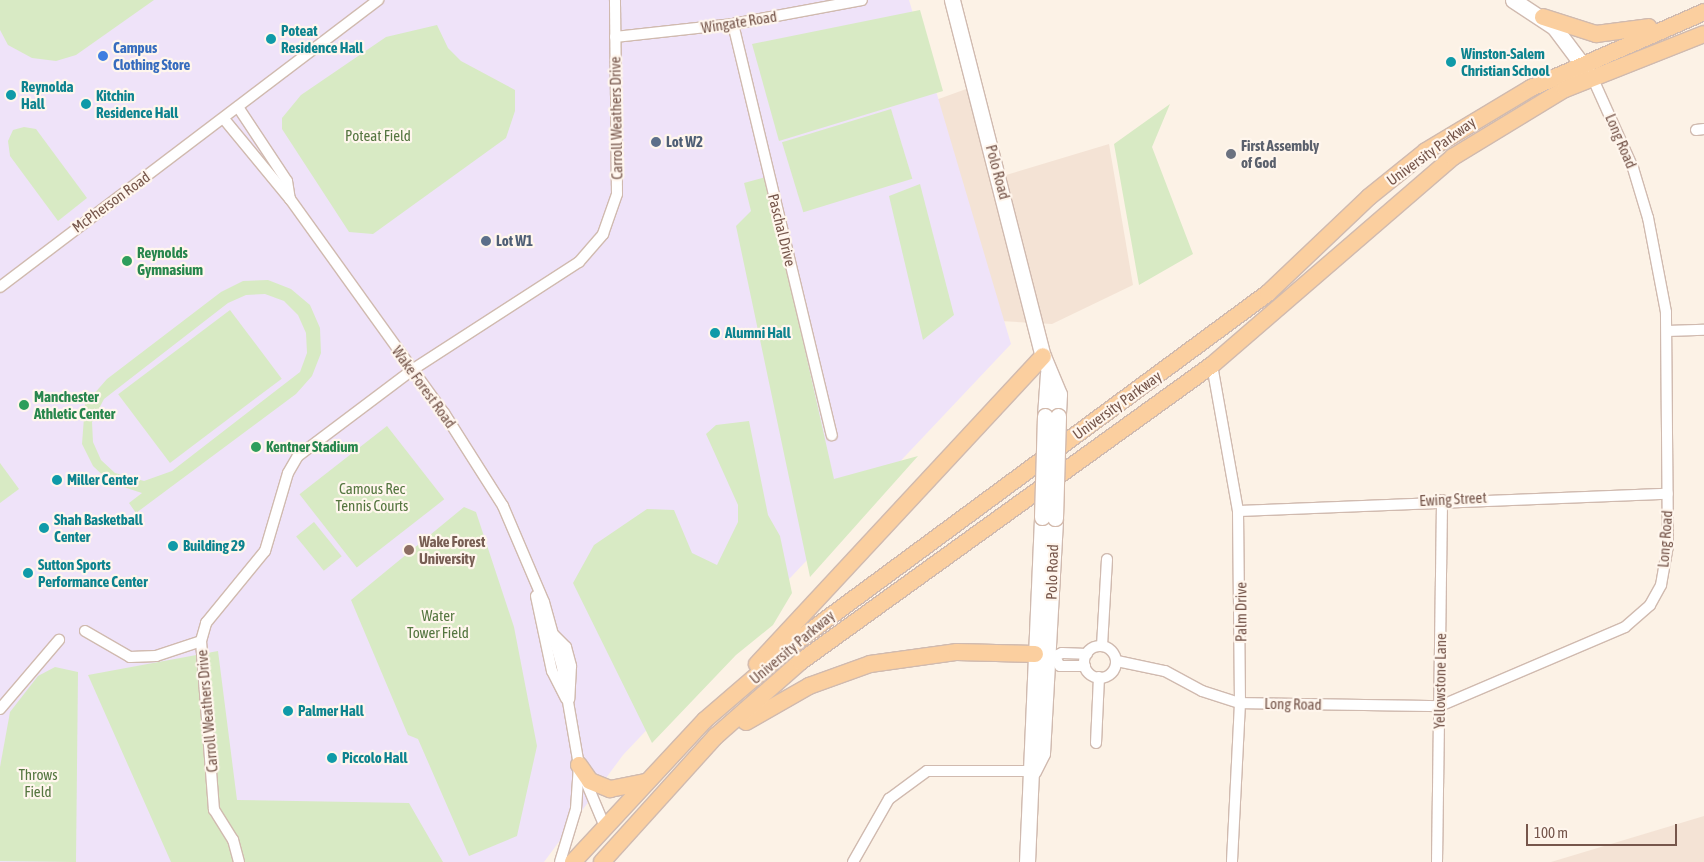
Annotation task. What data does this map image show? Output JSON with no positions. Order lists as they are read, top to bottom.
{
  "streets": {
    "main road": ["University Parkway", "Polo Road"],
    "street": [
      "Wingate Road",
      "Carroll Weathers Drive",
      "Long Road",
      "McPherson Road",
      "Paschal Drive",
      "Wake Forest Road",
      "Ewing Street",
      "Palm Drive",
      "Yellowstone Lane"
    ]
  },
  "crossings": [
    ["Wingate Road", "Carroll Weathers Drive"],
    ["Wingate Road", "Paschal Drive"],
    ["Carroll Weathers Drive", "Wake Forest Road"],
    ["Long Road", "University Parkway"],
    ["Long Road", "Ewing Street"],
    ["Long Road", "Palm Drive"],
    ["Long Road", "Yellowstone Lane"],
    ["University Parkway", "Wake Forest Road"],
    ["University Parkway", "Palm Drive"],
    ["McPherson Road", "Wake Forest Road"],
    ["Ewing Street", "Palm Drive"],
    ["Ewing Street", "Yellowstone Lane"]
  ],
  "parks": [
    "Poteat Field",
    "Camous Rec Tennis Courts",
    "Water Tower Field",
    "Throws Field"
  ],
  "places": [
    "Poteat Residence Hall",
    "Campus Clothing Store",
    "Winston-Salem Christian School",
    "Reynolda Hall",
    "Kitchin Residence Hall",
    "Lot W2",
    "First Assembly of God",
    "Lot W1",
    "Reynolds Gymnasium",
    "Alumni Hall",
    "Manchester Athletic Center",
    "Kentner Stadium",
    "Miller Center",
    "Shah Basketball Center",
    "Building 29",
    "Wake Forest University",
    "Sutton Sports Performance Center",
    "Palmer Hall",
    "Piccolo Hall"
  ],
  "scale_bar": "100 m"
}
